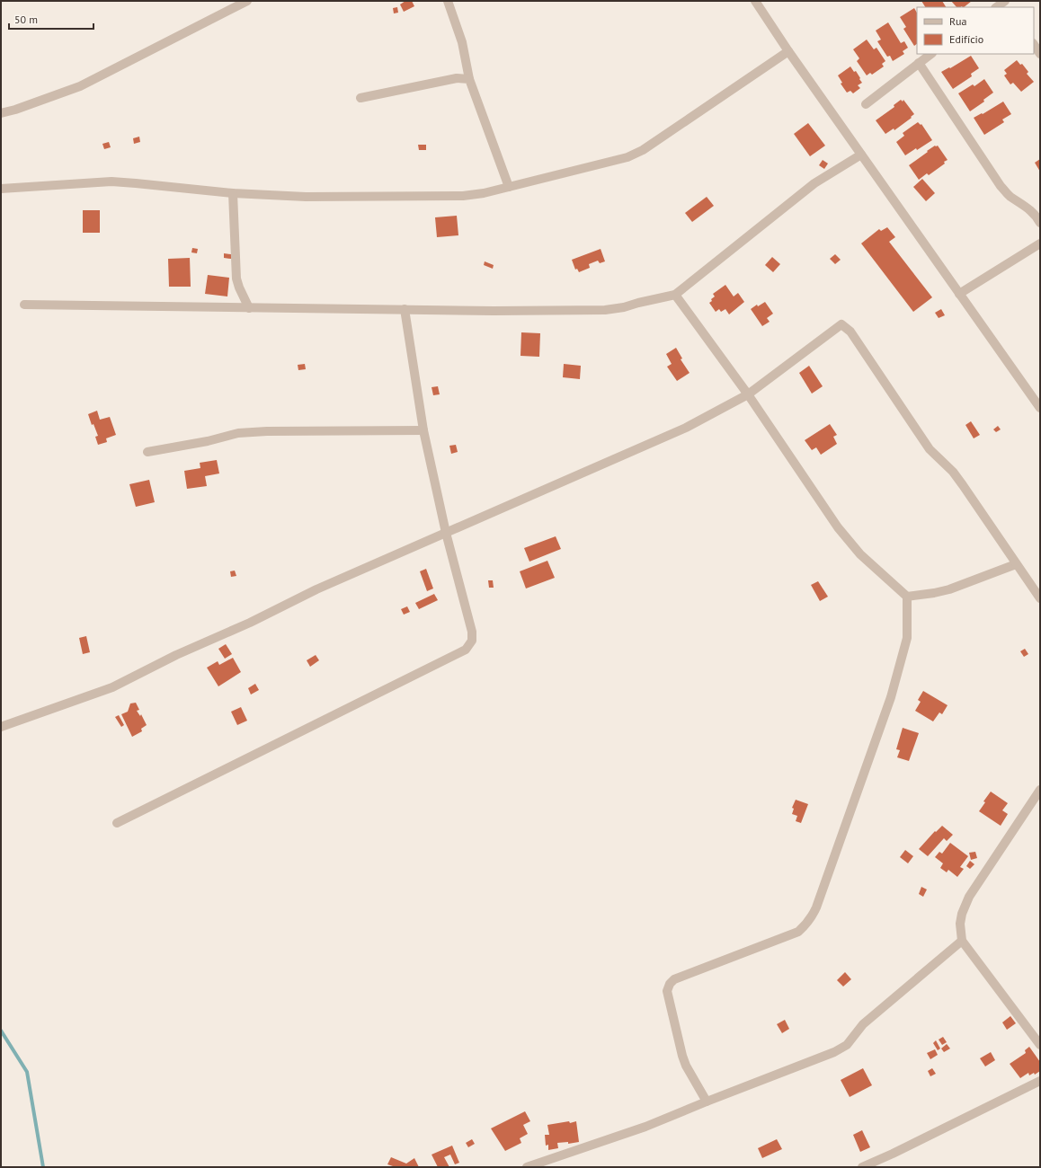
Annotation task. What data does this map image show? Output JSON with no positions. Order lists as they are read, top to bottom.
{
  "legend": ["Rua", "Edifício"],
  "scale_bar": "50 m"
}
